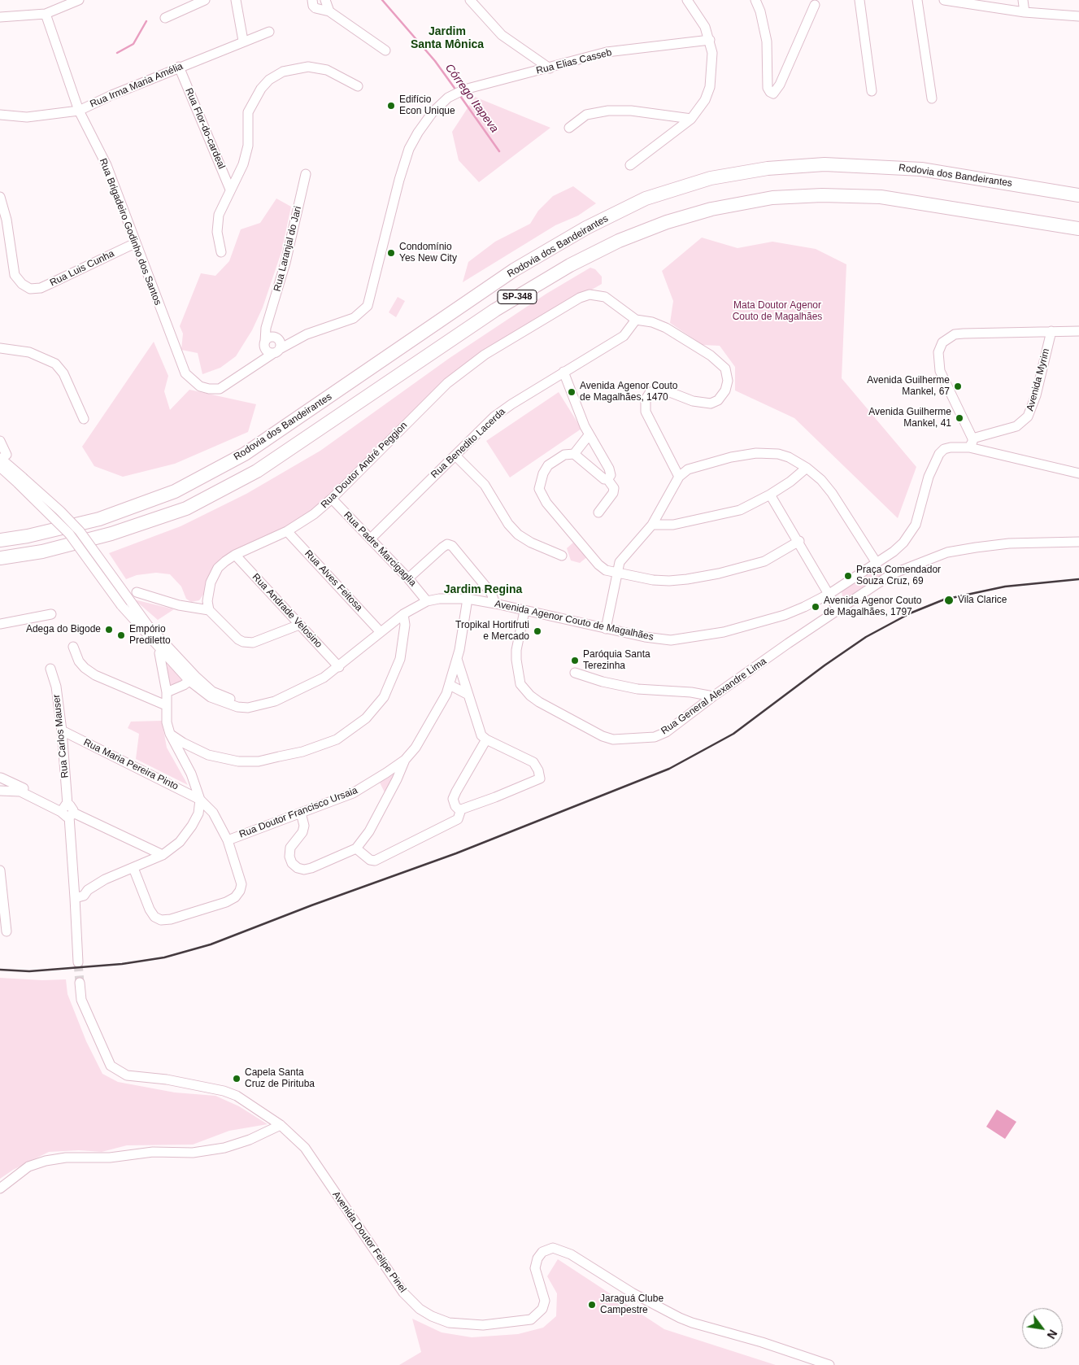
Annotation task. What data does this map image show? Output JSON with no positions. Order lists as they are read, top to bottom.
{
  "streets": {
    "highway": ["Rodovia dos Bandeirantes", "SP-348"],
    "street": [
      "Rua Elias Casseb",
      "Rua Irma Maria Amélia",
      "Rua Flor-do-cardeal",
      "Rua Brigadeiro Godinho dos Santos",
      "Rua Laranjal do Jari",
      "Rua Luis Cunha",
      "Avenida Myrim",
      "Rua Benedito Lacerda",
      "Rua Doutor André Peggion",
      "Rua Padre Marcigaglia",
      "Rua Alves Feitosa",
      "Rua Andrade Velosino",
      "Avenida Agenor Couto de Magalhães",
      "Rua General Alexandre Lima",
      "Rua Carlos Mauser",
      "Rua Maria Pereira Pinto",
      "Rua Doutor Francisco Ursaia",
      "Avenida Doutor Felipe Pinel"
    ]
  },
  "crossings": [
    ["Rua Elias Casseb", "Rua Brigadeiro Godinho dos Santos"],
    ["Rua Irma Maria Amélia", "Rua Flor-do-cardeal"],
    ["Rua Irma Maria Amélia", "Rua Brigadeiro Godinho dos Santos"],
    ["Rua Brigadeiro Godinho dos Santos", "Rua Laranjal do Jari"],
    ["Rua Brigadeiro Godinho dos Santos", "Rua Luis Cunha"],
    ["Avenida Myrim", "Avenida Agenor Couto de Magalhães"],
    ["Rua Benedito Lacerda", "Rua Doutor André Peggion"],
    ["Rua Benedito Lacerda", "Rua Padre Marcigaglia"],
    ["Rua Doutor André Peggion", "Rua Padre Marcigaglia"],
    ["Rua Doutor André Peggion", "Rua Alves Feitosa"],
    ["Rua Doutor André Peggion", "Rua Andrade Velosino"],
    ["Rua Padre Marcigaglia", "Avenida Agenor Couto de Magalhães"],
    ["Rua Alves Feitosa", "Avenida Agenor Couto de Magalhães"],
    ["Rua Andrade Velosino", "Avenida Agenor Couto de Magalhães"],
    ["Avenida Agenor Couto de Magalhães", "Rua General Alexandre Lima"],
    ["Avenida Agenor Couto de Magalhães", "Rua Doutor Francisco Ursaia"],
    ["Rua Carlos Mauser", "Rua Maria Pereira Pinto"]
  ],
  "districts": ["Jardim Santa Mônica", "Jardim Regina"],
  "water": ["Córrego Itapeva"],
  "parks": ["Mata Doutor Agenor Couto de Magalhães"],
  "places": [
    "Edifício Econ Unique",
    "Condomínio Yes New City",
    "Avenida Guilherme Mankel, 67",
    "Avenida Agenor Couto de Magalhães, 1470",
    "Avenida Guilherme Mankel, 41",
    "Praça Comendador Souza Cruz, 69",
    "Vila Clarice",
    "Avenida Agenor Couto de Magalhães, 1797",
    "Adega do Bigode",
    "Tropikal Hortifruti e Mercado",
    "Empório Prediletto",
    "Paróquia Santa Terezinha",
    "Capela Santa Cruz de Pirituba",
    "Jaraguá Clube Campestre"
  ],
  "north": "bottom right"
}
